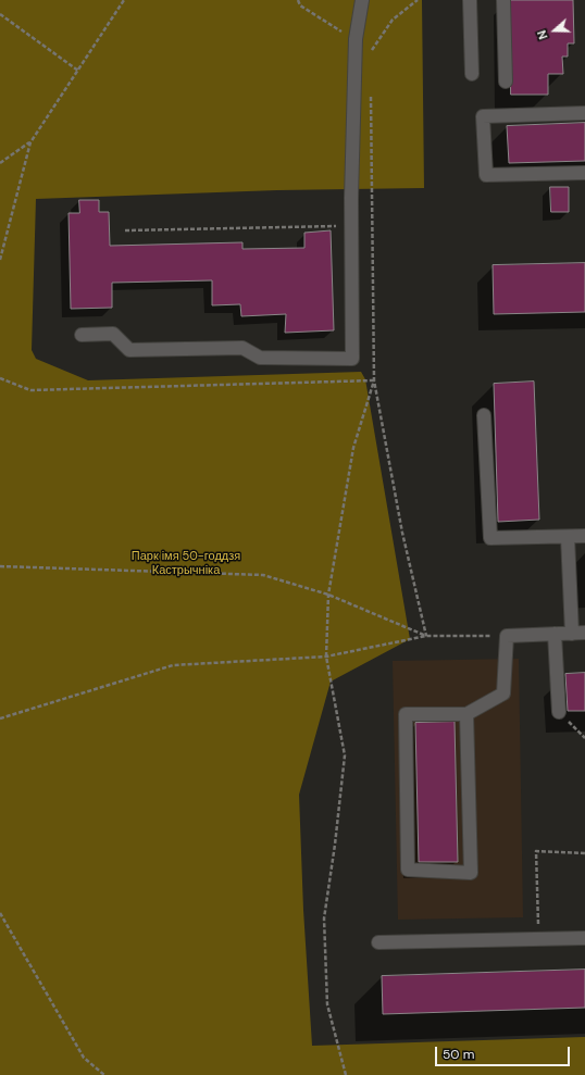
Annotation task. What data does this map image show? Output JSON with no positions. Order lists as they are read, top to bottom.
{
  "parks": ["Парк імя 50-годдзя Кастрычніка"],
  "scale_bar": "50 m",
  "north": "left"
}
